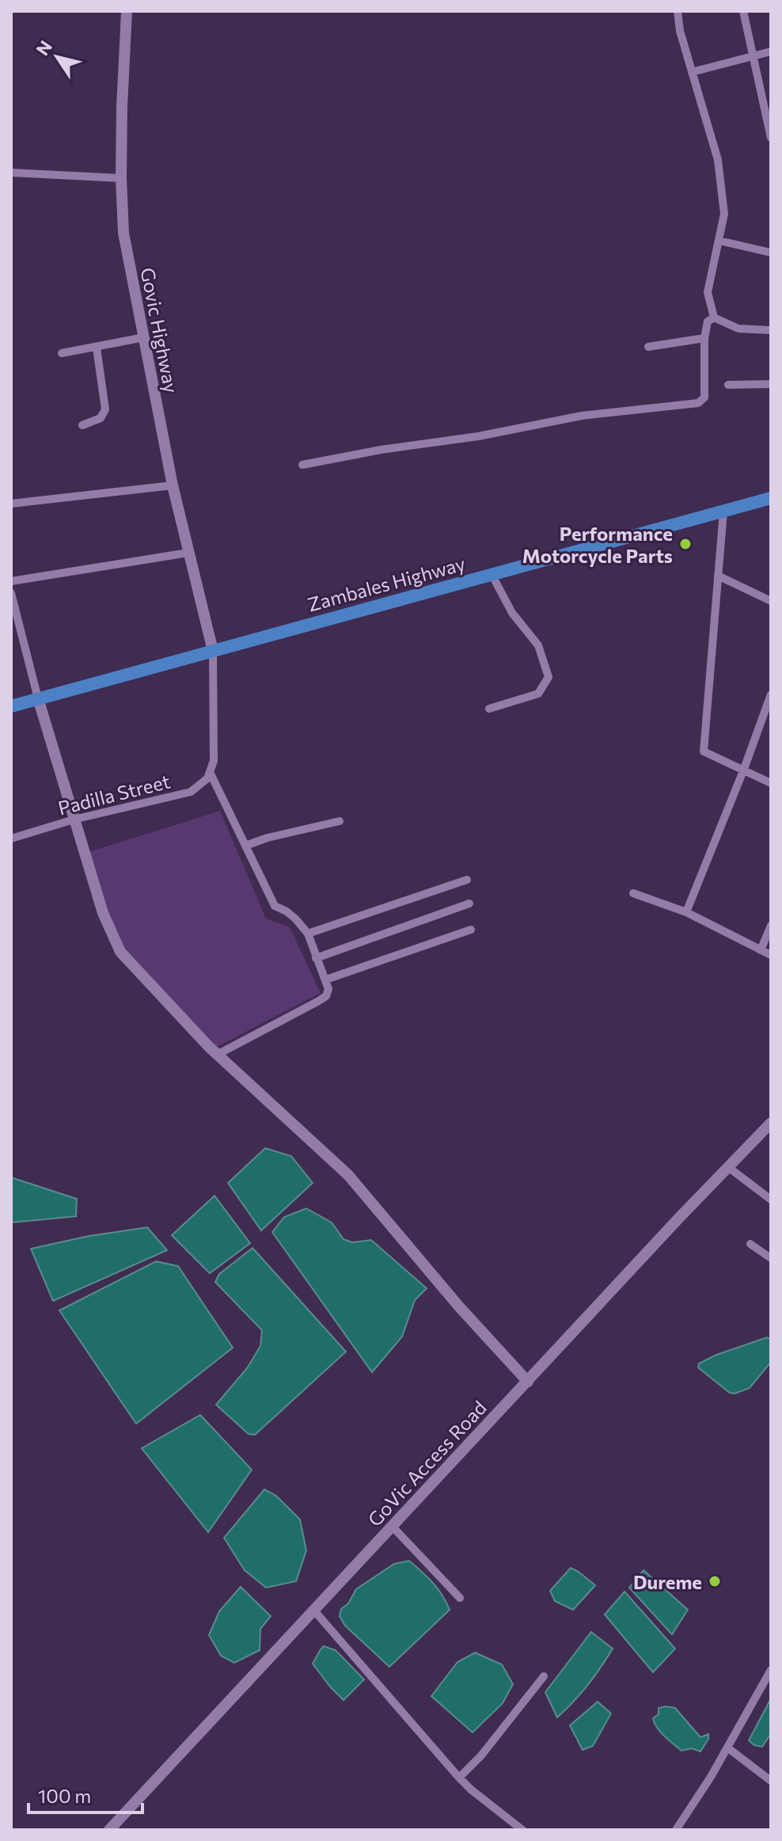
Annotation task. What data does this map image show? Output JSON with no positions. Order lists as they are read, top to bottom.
{
  "streets": {
    "main road": ["Govic Highway", "Zambales Highway", "GoVic Access Road"],
    "street": ["Padilla Street"]
  },
  "crossings": [
    ["Govic Highway", "Zambales Highway"]
  ],
  "places": ["Performance Motorcycle Parts", "Dureme"],
  "scale_bar": "100 m",
  "north": "top left"
}
